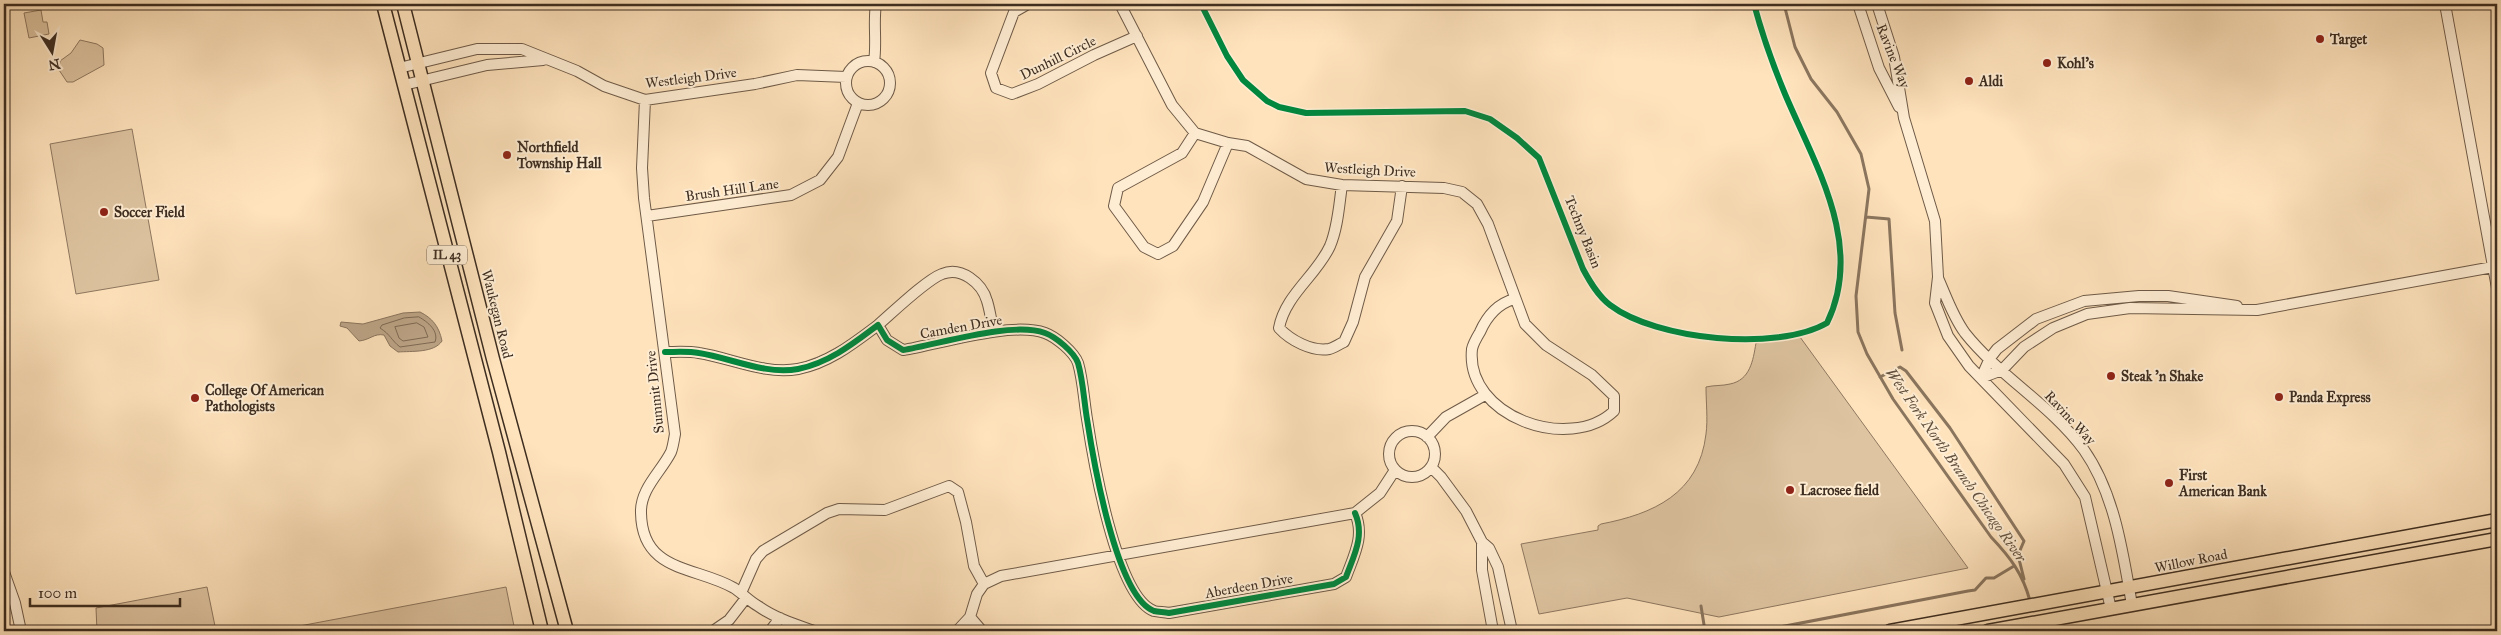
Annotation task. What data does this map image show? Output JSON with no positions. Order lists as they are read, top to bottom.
{
  "streets": {
    "main road": ["IL 43", "Waukegan Road", "Willow Road"],
    "street": [
      "Ravine Way",
      "Dunhill Circle",
      "Westleigh Drive",
      "Brush Hill Lane",
      "Camden Drive",
      "Summit Drive",
      "Aberdeen Drive"
    ],
    "cycle path": ["Techny Basin"]
  },
  "crossings": [
    ["Ravine Way", "Willow Road"],
    ["Westleigh Drive", "Brush Hill Lane"],
    ["Westleigh Drive", "IL 43"],
    ["Westleigh Drive", "Waukegan Road"],
    ["Westleigh Drive", "Summit Drive"],
    ["Brush Hill Lane", "Summit Drive"],
    ["Camden Drive", "Summit Drive"],
    ["Camden Drive", "Aberdeen Drive"]
  ],
  "water": ["West Fork North Branch Chicago River"],
  "places": [
    "Target",
    "Kohl's",
    "Aldi",
    "Northfield Township Hall",
    "Soccer Field",
    "Steak 'n Shake",
    "Panda Express",
    "College Of American Pathologists",
    "First American Bank",
    "Lacrosee field"
  ],
  "scale_bar": "100 m",
  "north": "bottom"
}
